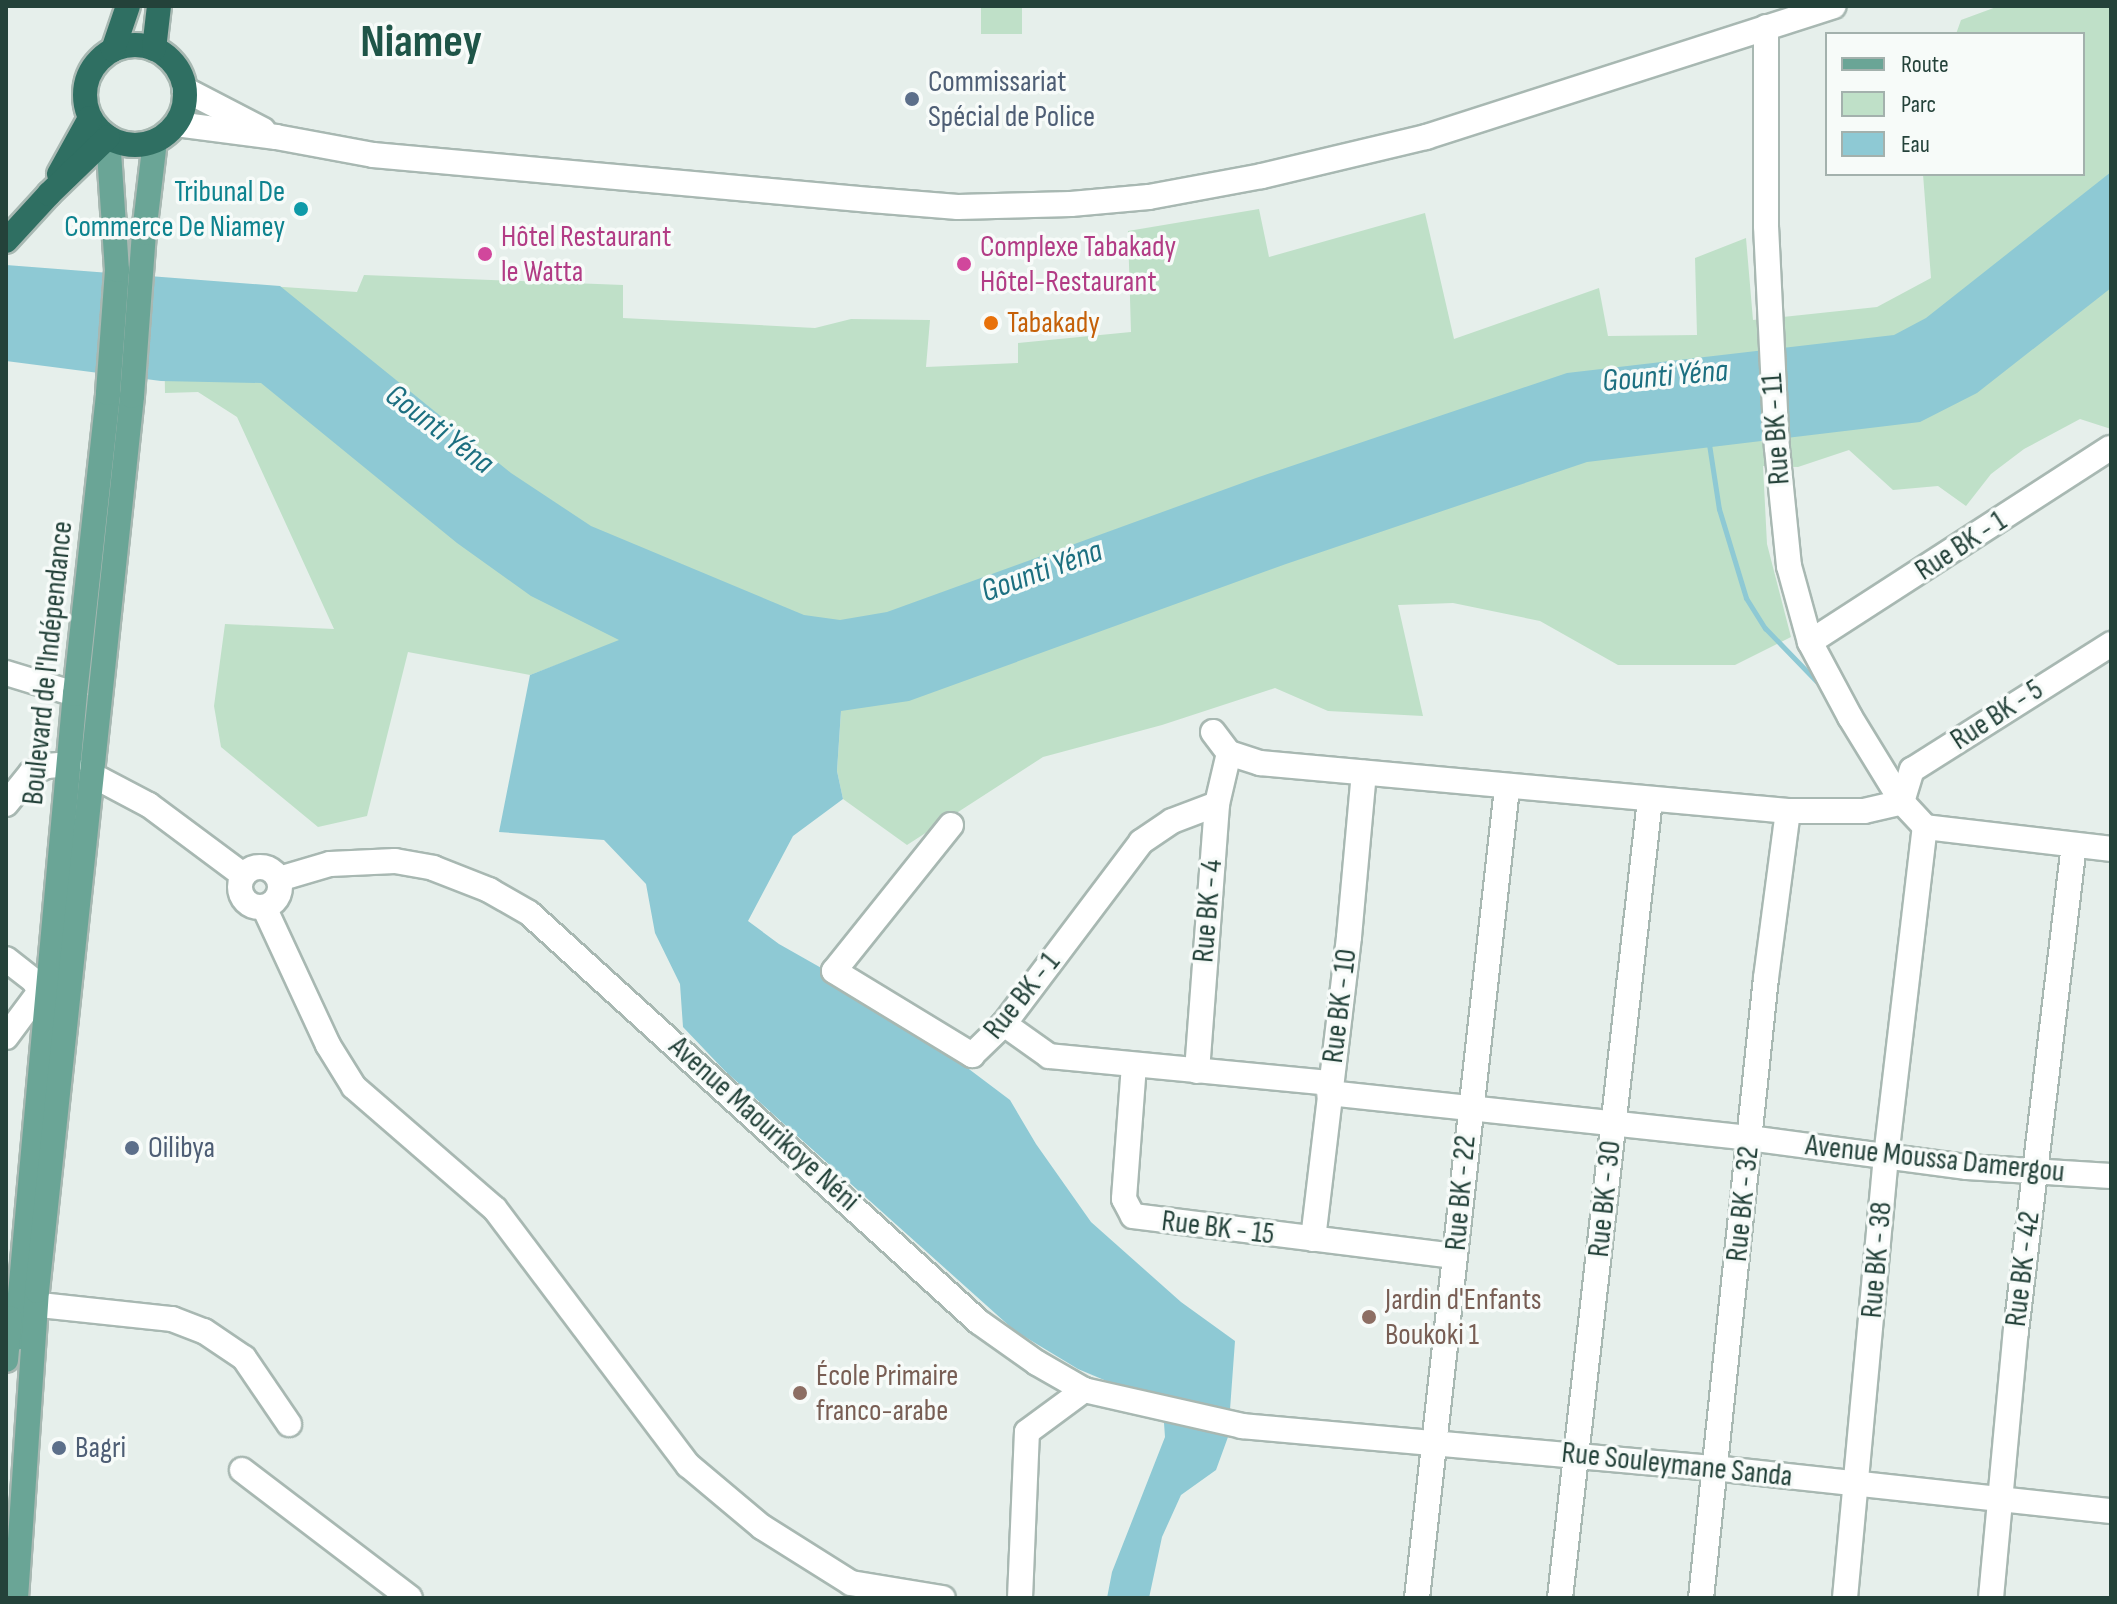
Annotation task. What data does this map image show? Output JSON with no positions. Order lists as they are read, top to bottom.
{
  "streets": {
    "main road": ["Boulevard de l'Indépendance"],
    "street": [
      "Rue BK - 11",
      "Rue BK - 1",
      "Rue BK - 5",
      "Rue BK - 4",
      "Rue BK - 10",
      "Avenue Maourikoye Néni",
      "Avenue Moussa Damergou",
      "Rue BK - 22",
      "Rue BK - 30",
      "Rue BK - 32",
      "Rue BK - 15",
      "Rue BK - 38",
      "Rue BK - 42",
      "Rue Souleymane Sanda"
    ]
  },
  "crossings": [
    ["Rue BK - 11", "Rue BK - 1"],
    ["Rue BK - 11", "Rue BK - 5"],
    ["Rue BK - 11", "Rue BK - 38"],
    ["Rue BK - 1", "Rue BK - 4"],
    ["Rue BK - 1", "Avenue Moussa Damergou"],
    ["Rue BK - 4", "Avenue Moussa Damergou"],
    ["Rue BK - 10", "Avenue Moussa Damergou"],
    ["Rue BK - 10", "Rue BK - 15"],
    ["Avenue Maourikoye Néni", "Rue Souleymane Sanda"],
    ["Avenue Moussa Damergou", "Rue BK - 22"],
    ["Avenue Moussa Damergou", "Rue BK - 30"],
    ["Avenue Moussa Damergou", "Rue BK - 32"],
    ["Avenue Moussa Damergou", "Rue BK - 15"],
    ["Avenue Moussa Damergou", "Rue BK - 38"],
    ["Avenue Moussa Damergou", "Rue BK - 42"],
    ["Rue BK - 22", "Rue BK - 15"],
    ["Rue BK - 22", "Rue Souleymane Sanda"],
    ["Rue BK - 30", "Rue Souleymane Sanda"],
    ["Rue BK - 32", "Rue Souleymane Sanda"],
    ["Rue BK - 38", "Rue Souleymane Sanda"],
    ["Rue BK - 42", "Rue Souleymane Sanda"]
  ],
  "districts": ["Niamey"],
  "water": ["Gounti Yéna"],
  "places": [
    "Commissariat Spécial de Police",
    "Tribunal De Commerce De Niamey",
    "Hôtel Restaurant le Watta",
    "Complexe Tabakady Hôtel-Restaurant",
    "Tabakady",
    "Oilibya",
    "Jardin d'Enfants Boukoki 1",
    "École Primaire franco-arabe",
    "Bagri"
  ],
  "legend": ["Route", "Parc", "Eau"]
}
